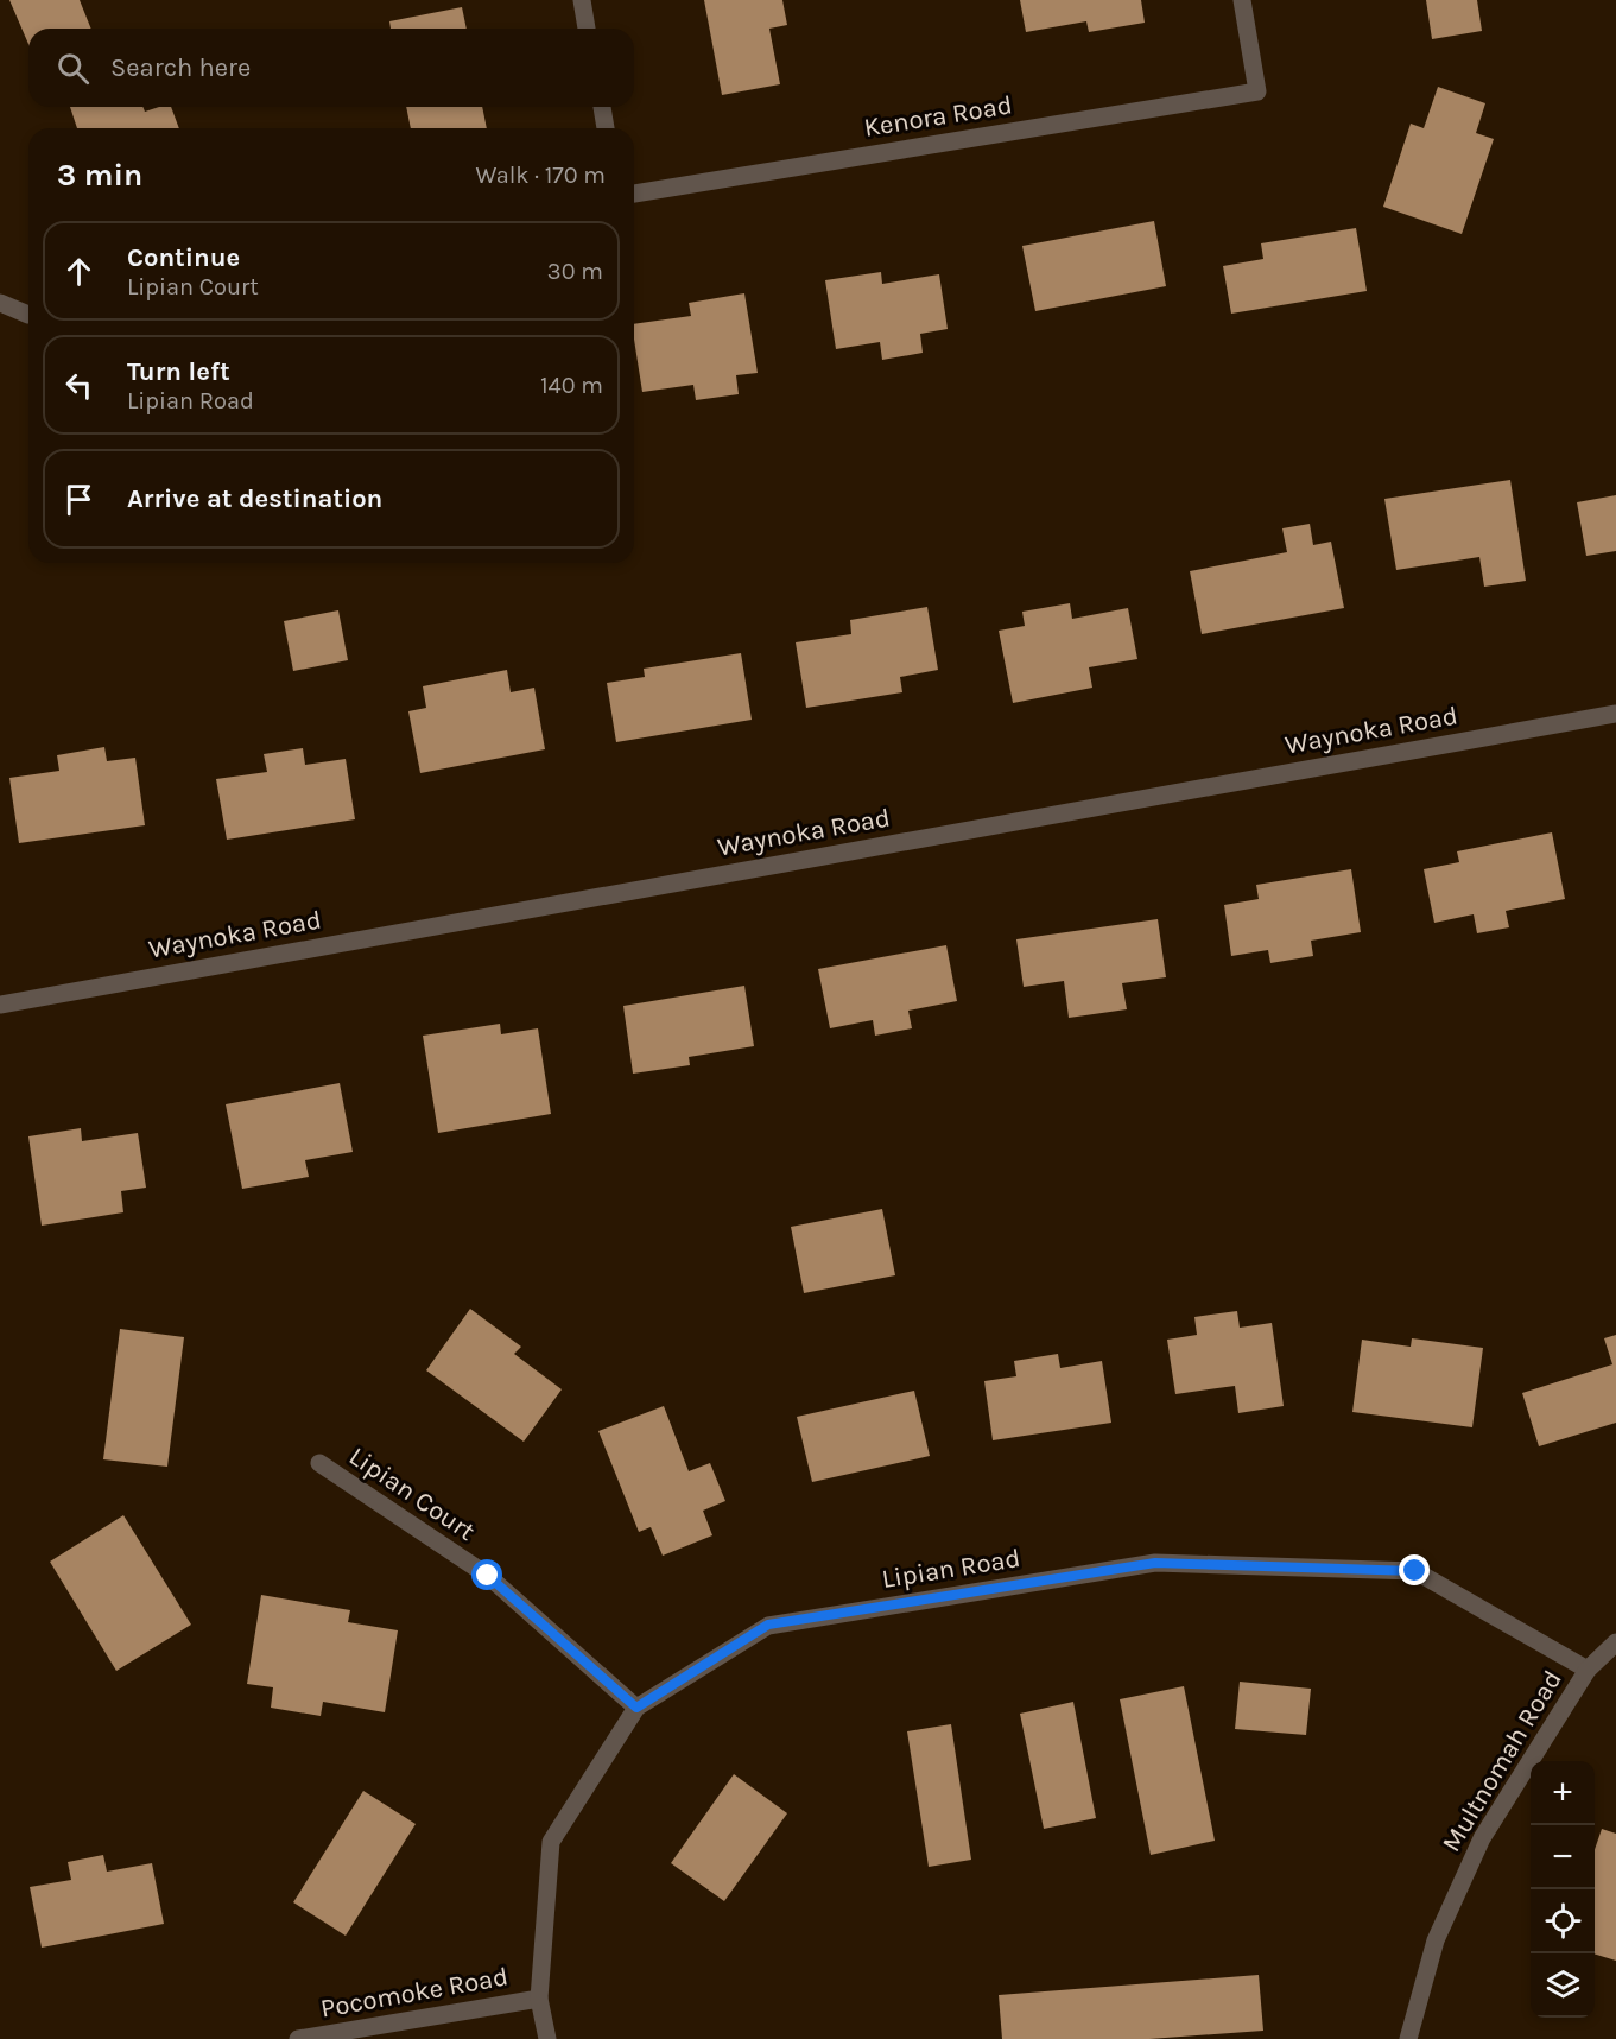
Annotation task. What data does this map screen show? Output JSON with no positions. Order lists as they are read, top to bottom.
{
  "streets": {
    "street": [
      "Kenora Road",
      "Waynoka Road",
      "Lipian Court",
      "Lipian Road",
      "Multnomah Road",
      "Pocomoke Road"
    ]
  },
  "crossings": [
    ["Lipian Court", "Lipian Road"],
    ["Lipian Road", "Multnomah Road"],
    ["Lipian Road", "Pocomoke Road"]
  ],
  "page": {
    "search": "Search here",
    "heading": ["3 min", "Walk · 170 m"],
    "list": [
      ["Continue", "Lipian Court", "30 m"],
      ["Turn left", "Lipian Road", "140 m"],
      "Arrive at destination"
    ],
    "map_buttons": ["+", "−"]
  }
}
